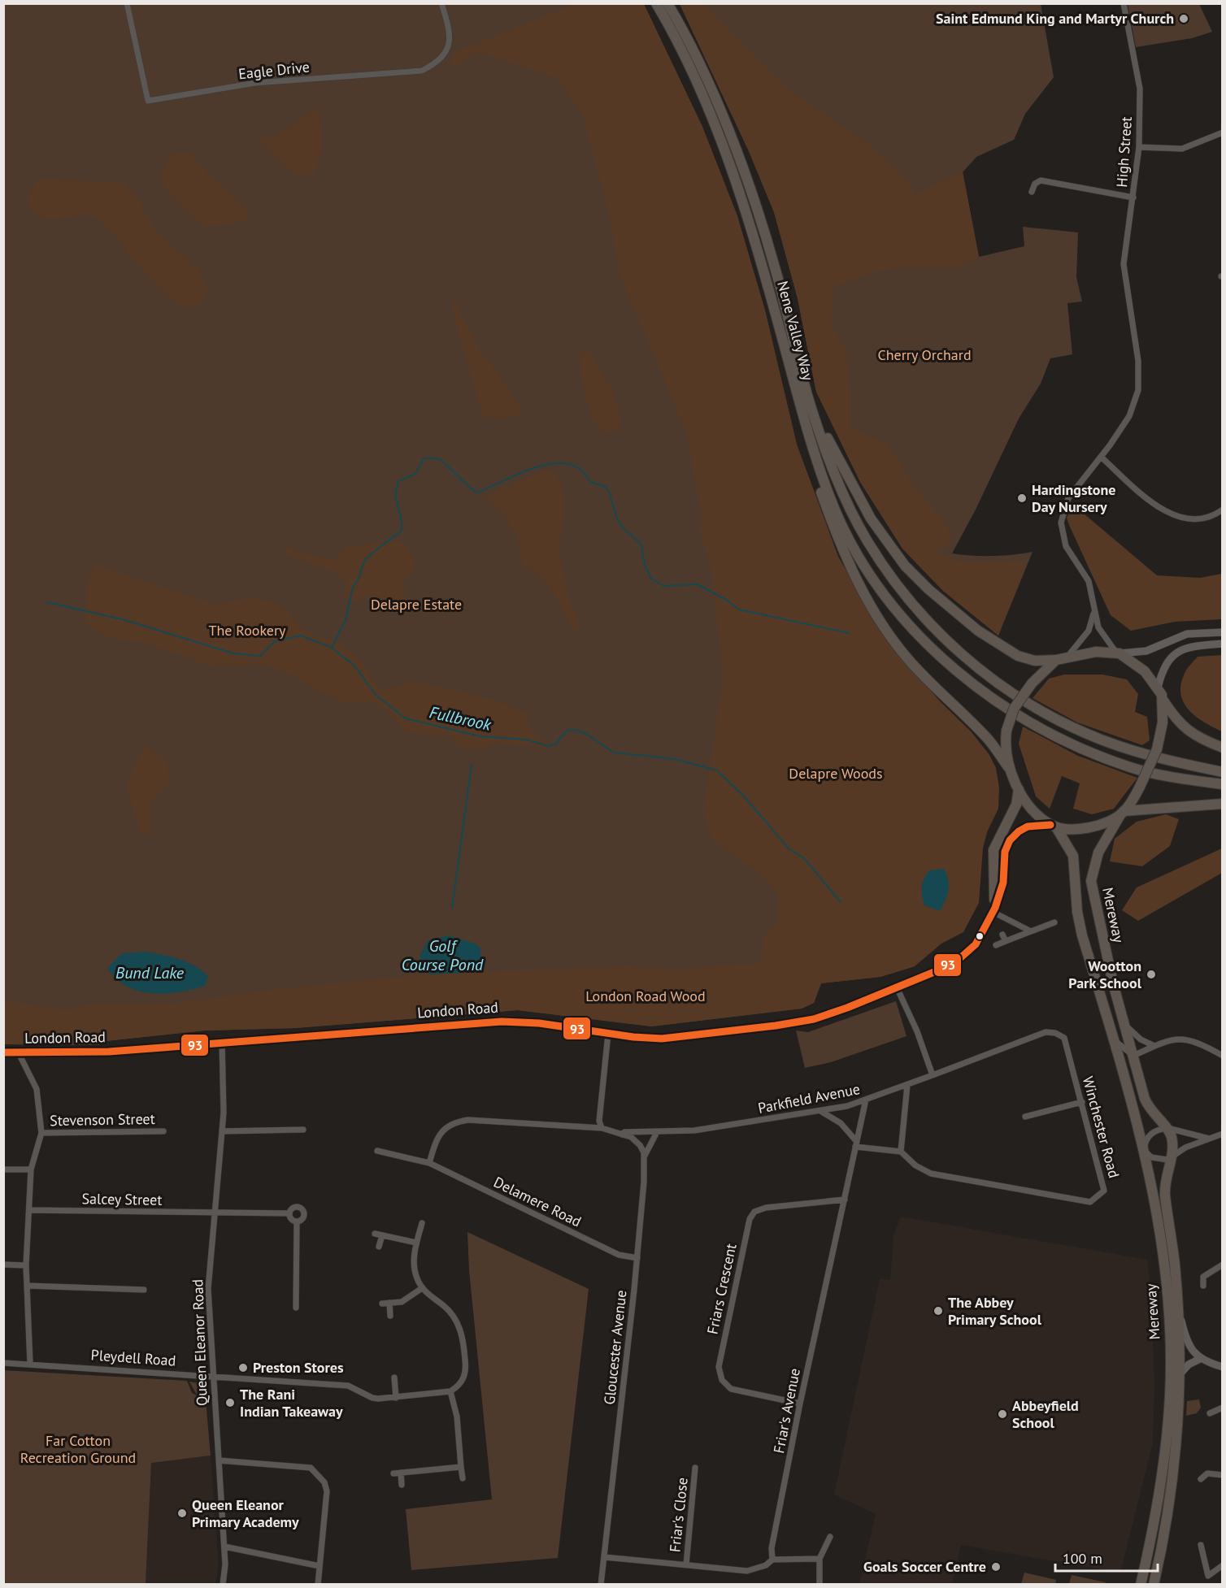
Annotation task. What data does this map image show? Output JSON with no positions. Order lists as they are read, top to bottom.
{
  "streets": {
    "highway": ["Nene Valley Way", "Mereway", "London Road"],
    "street": [
      "Eagle Drive",
      "High Street",
      "Parkfield Avenue",
      "Stevenson Street",
      "Winchester Road",
      "Salcey Street",
      "Delamere Road",
      "Friars Crescent",
      "Queen Eleanor Road",
      "Gloucester Avenue",
      "Pleydell Road",
      "Friar's Avenue",
      "Friar's Close"
    ]
  },
  "crossings": [
    ["High Street", "Mereway"],
    ["High Street", "London Road"],
    ["Mereway", "London Road"],
    ["London Road", "Queen Eleanor Road"],
    ["Parkfield Avenue", "Winchester Road"],
    ["Parkfield Avenue", "Friar's Avenue"],
    ["Salcey Street", "Queen Eleanor Road"],
    ["Delamere Road", "Gloucester Avenue"],
    ["Friars Crescent", "Friar's Avenue"],
    ["Queen Eleanor Road", "Pleydell Road"]
  ],
  "water": ["Fullbrook", "Golf Course Pond", "Bund Lake"],
  "parks": [
    "Cherry Orchard",
    "Delapre Estate",
    "The Rookery",
    "Delapre Woods",
    "London Road Wood",
    "Far Cotton Recreation Ground"
  ],
  "places": [
    "Saint Edmund King and Martyr Church",
    "Hardingstone Day Nursery",
    "Wootton Park School",
    "The Abbey Primary School",
    "Preston Stores",
    "The Rani Indian Takeaway",
    "Abbeyfield School",
    "Queen Eleanor Primary Academy",
    "Goals Soccer Centre"
  ],
  "lines": ["transit line 93"],
  "scale_bar": "100 m"
}
